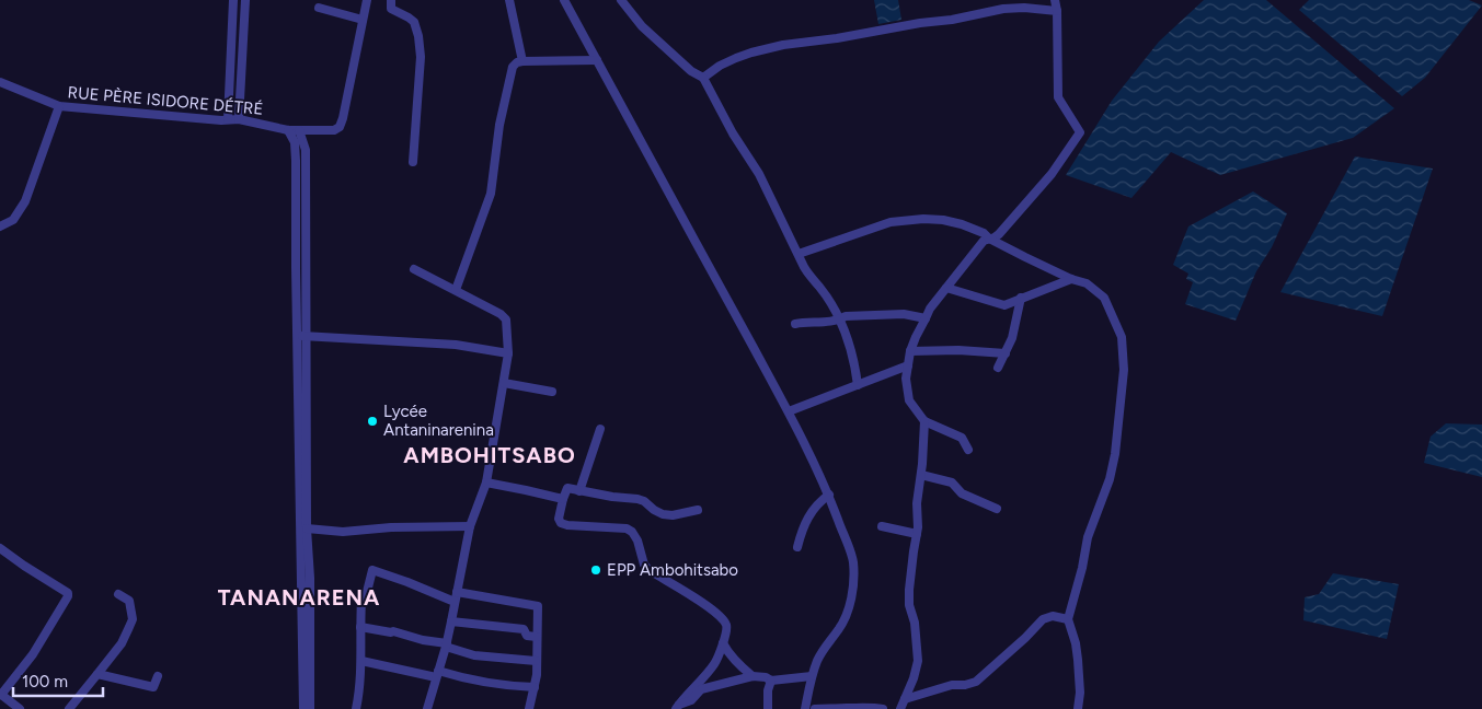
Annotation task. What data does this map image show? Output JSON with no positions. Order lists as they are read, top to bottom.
{
  "streets": {
    "street": ["RUE PÈRE ISIDORE DÉTRÉ"]
  },
  "districts": ["AMBOHITSABO", "TANANARENA"],
  "places": ["Lycée Antaninarenina", "EPP Ambohitsabo"],
  "scale_bar": "100 m"
}
